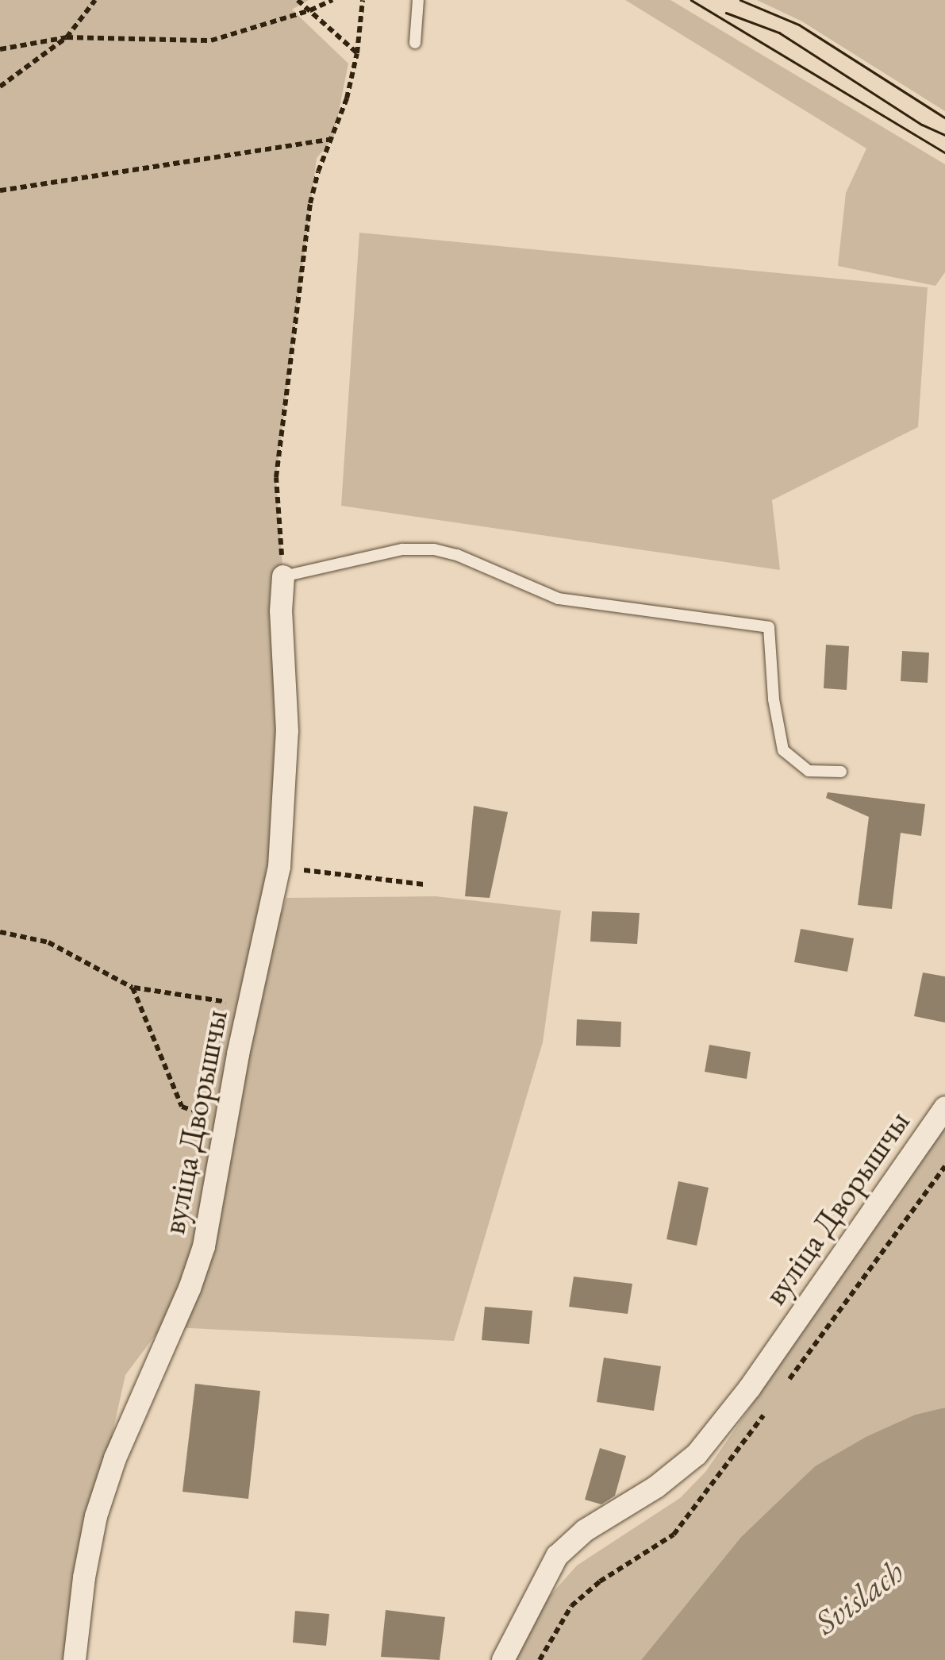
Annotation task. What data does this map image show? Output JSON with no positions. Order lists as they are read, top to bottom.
{
  "streets": {
    "street": ["вуліца Дворышчы"]
  },
  "water": ["Svislach"]
}
